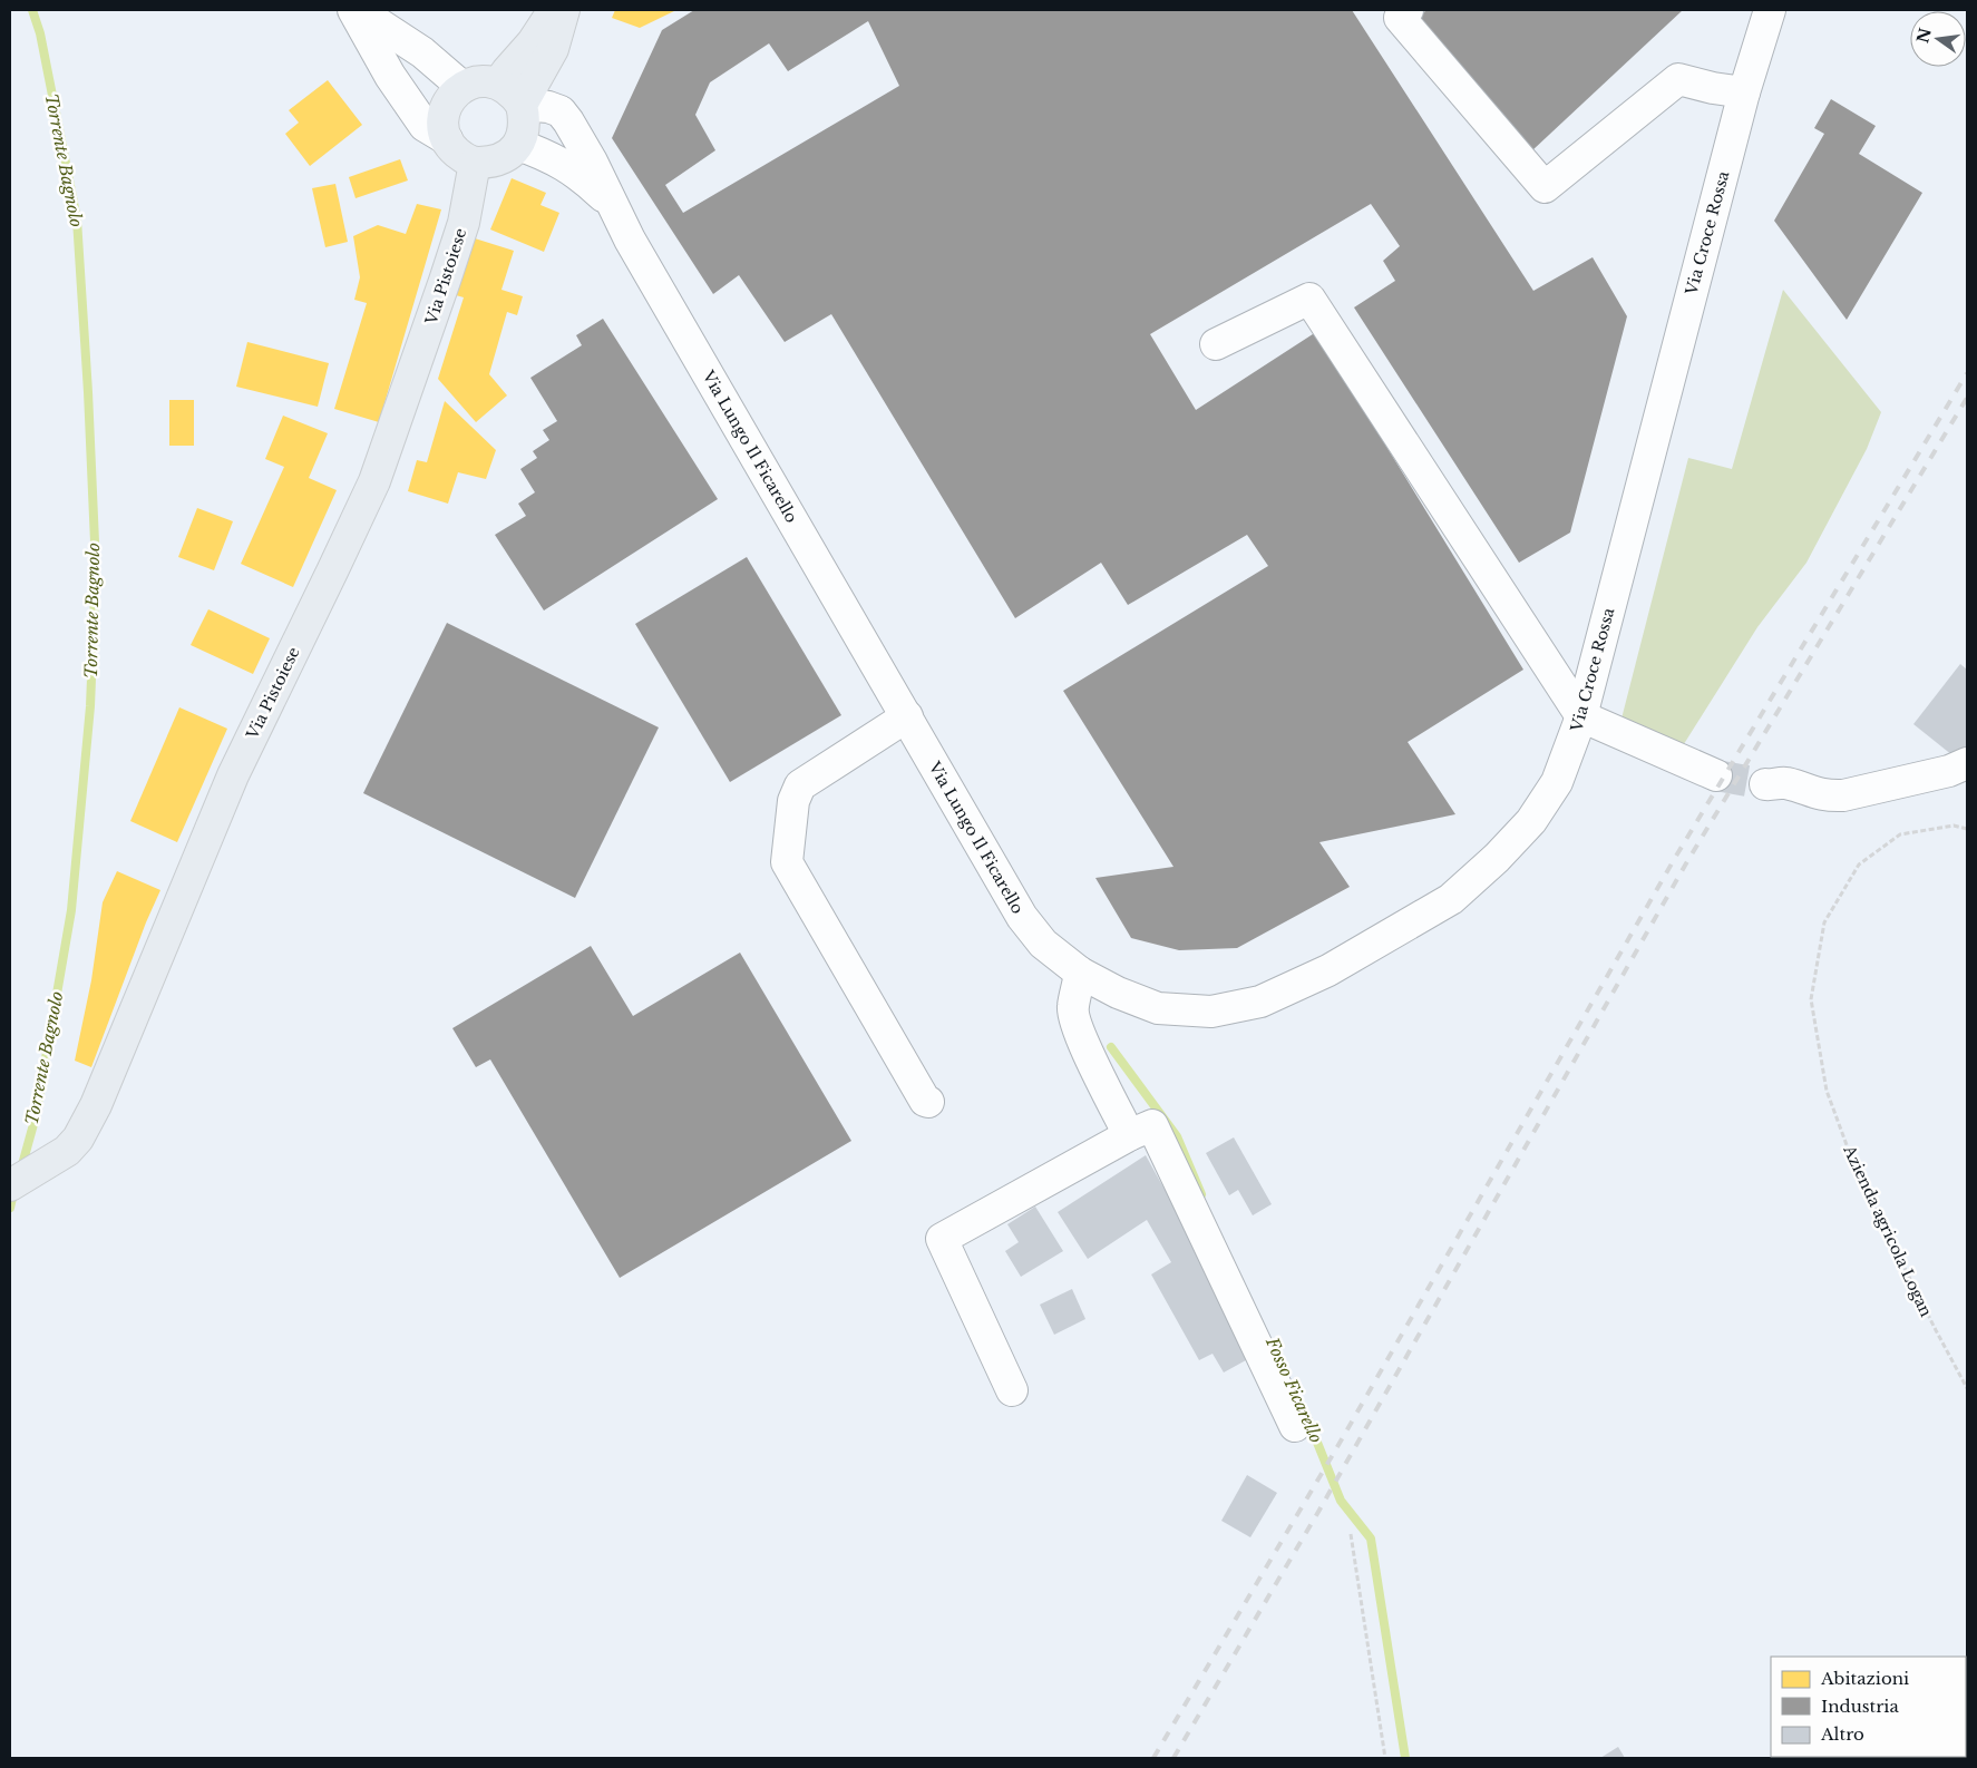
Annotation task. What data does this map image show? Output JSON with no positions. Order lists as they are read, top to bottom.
{
  "streets": {
    "main road": ["Via Pistoiese"],
    "street": ["Via Croce Rossa", "Via Lungo Il Ficarello"],
    "path": ["Azienda agricola Logan"]
  },
  "crossings": [
    ["Via Croce Rossa", "Via Lungo Il Ficarello"],
    ["Via Pistoiese", "Via Lungo Il Ficarello"]
  ],
  "water": ["Torrente Bagnolo", "Fosso Ficarello"],
  "legend": ["Abitazioni", "Industria", "Altro"],
  "north": "left"
}
